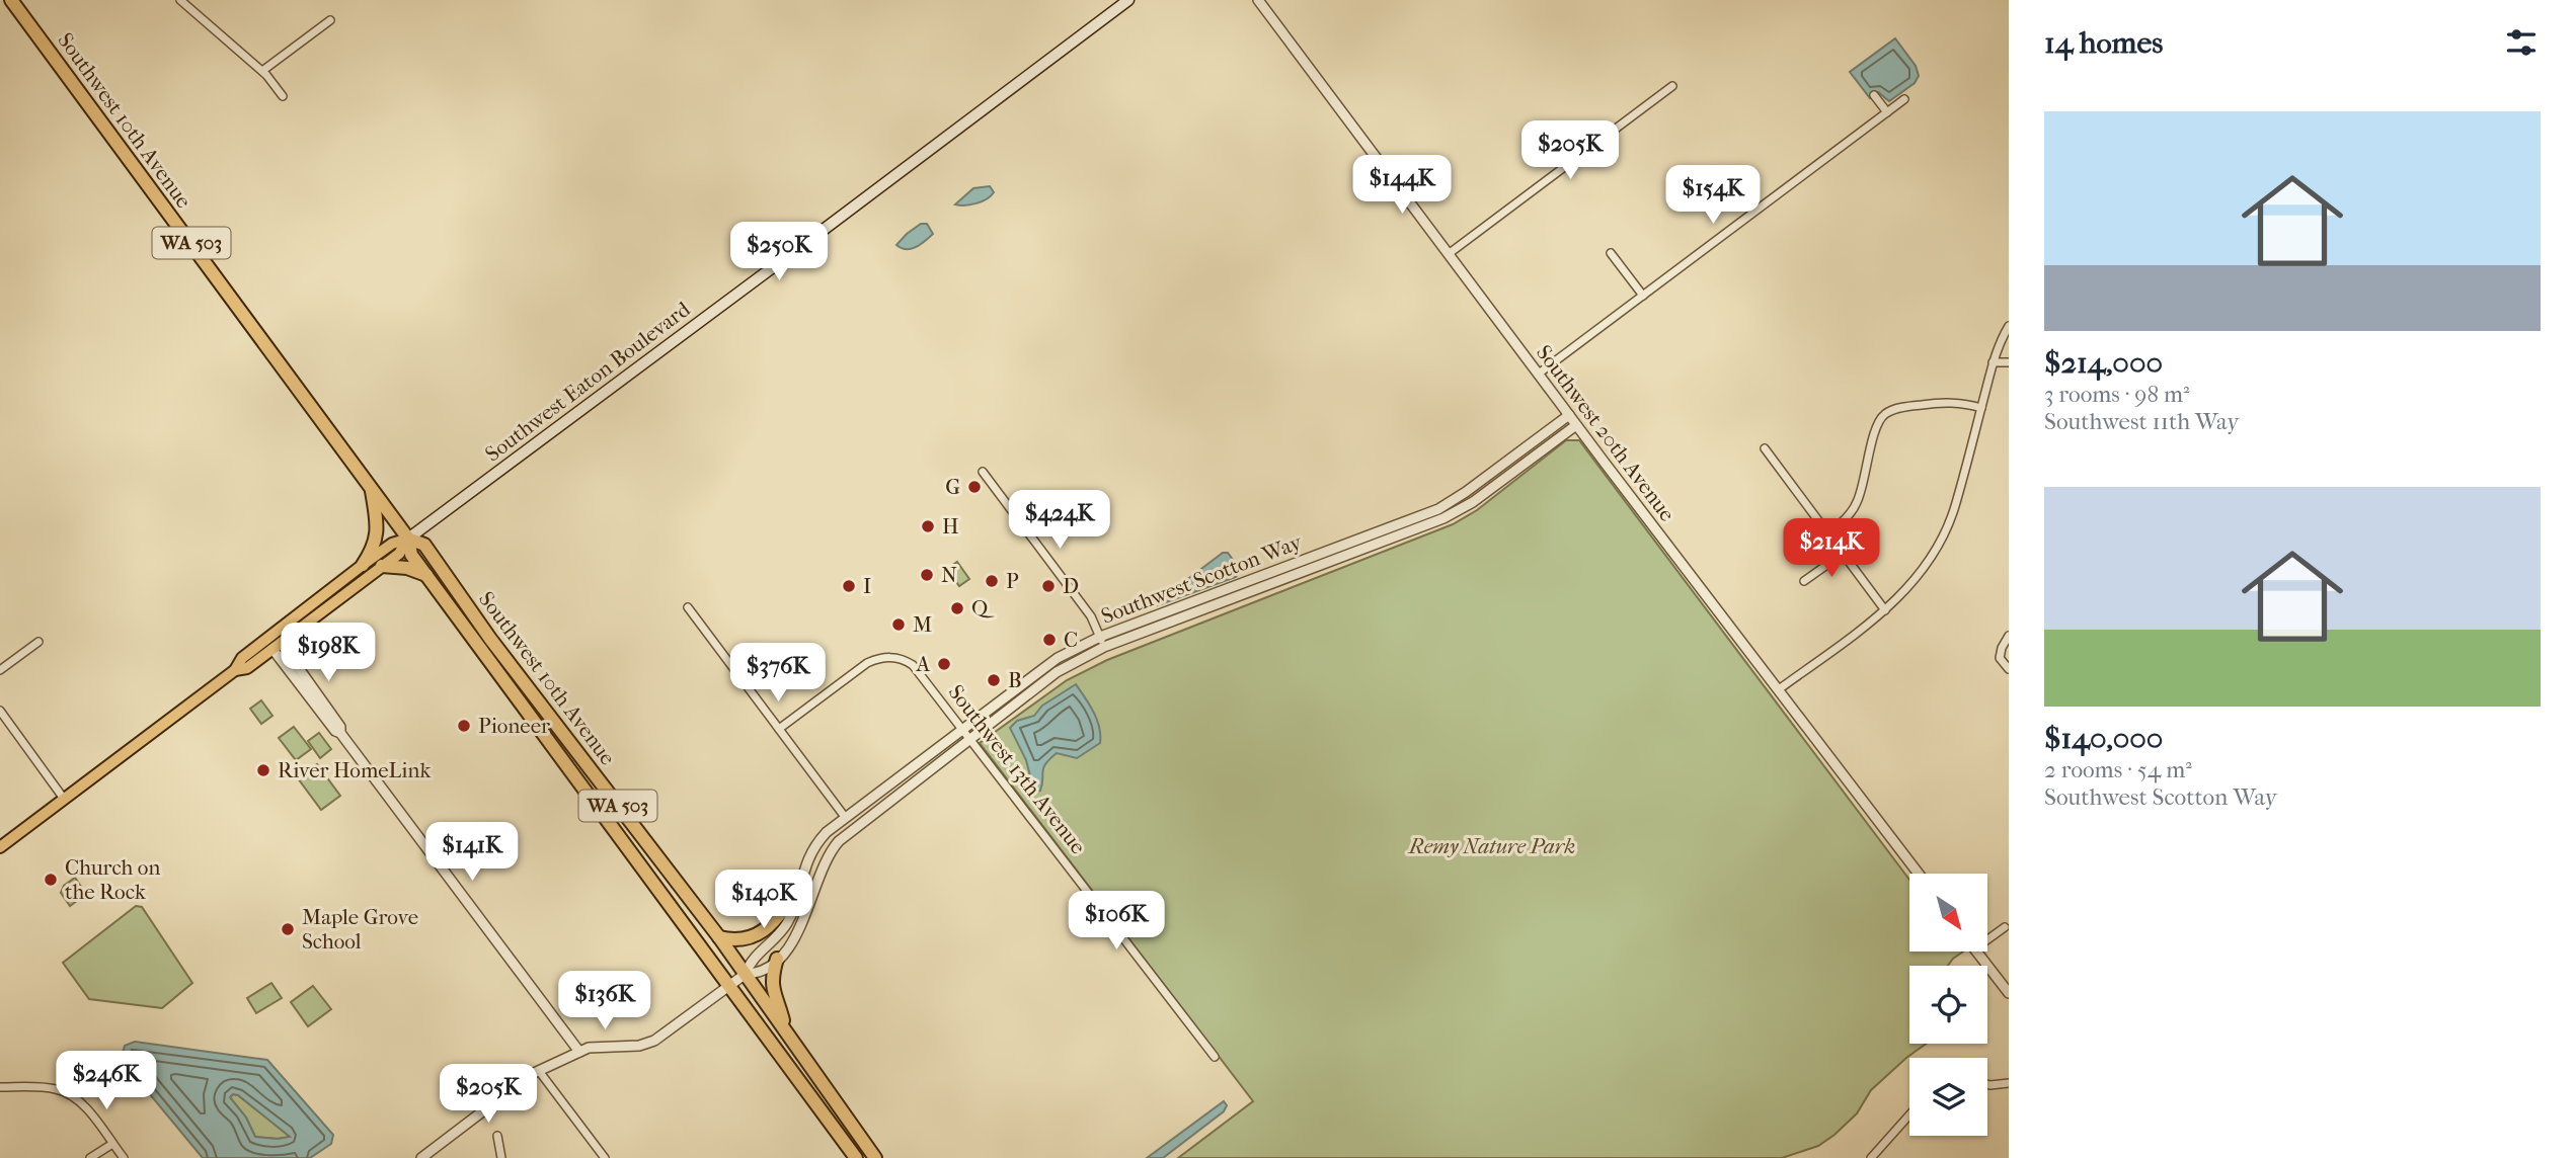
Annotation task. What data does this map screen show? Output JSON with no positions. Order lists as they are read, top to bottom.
{
  "streets": {
    "highway": ["Southwest 10th Avenue", "WA 503"],
    "main road": ["Southwest Eaton Boulevard"],
    "street": ["Southwest 20th Avenue", "Southwest Scotton Way", "Southwest 13th Avenue"]
  },
  "crossings": [
    ["Southwest 10th Avenue", "Southwest Eaton Boulevard"],
    ["Southwest 10th Avenue", "Southwest Scotton Way"],
    ["Southwest 20th Avenue", "Southwest Scotton Way"],
    ["Southwest Scotton Way", "Southwest 13th Avenue"]
  ],
  "parks": ["Remy Nature Park"],
  "places": [
    "G",
    "H",
    "N",
    "P",
    "I",
    "D",
    "Q",
    "M",
    "C",
    "A",
    "B",
    "Pioneer",
    "River HomeLink",
    "Church on the Rock",
    "Maple Grove School"
  ],
  "north": "bottom right",
  "page": {
    "heading": "14 homes",
    "list": [
      {
        "name": "$214,000",
        "note": "3 rooms · 98 m² · Southwest 11th Way"
      },
      {
        "name": "$140,000",
        "note": "2 rooms · 54 m² · Southwest Scotton Way"
      }
    ],
    "price": [
      "$205K",
      "$144K",
      "$154K",
      "$250K",
      "$424K",
      "$214K",
      "$198K",
      "$376K",
      "$141K",
      "$140K",
      "$106K",
      "$136K",
      "$246K",
      "$205K"
    ]
  }
}
